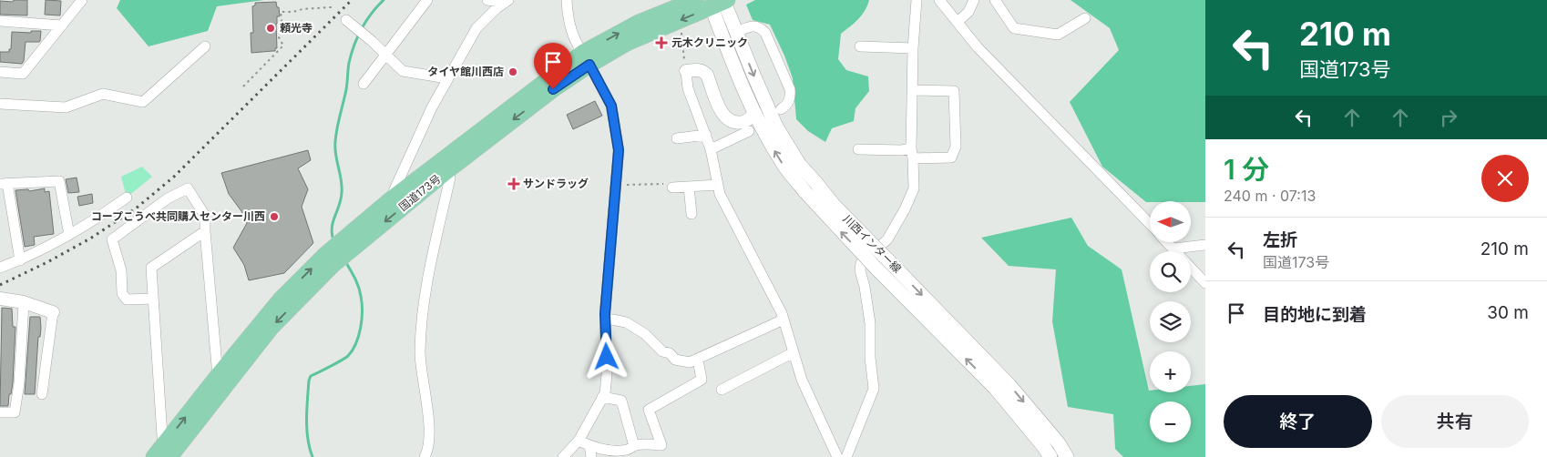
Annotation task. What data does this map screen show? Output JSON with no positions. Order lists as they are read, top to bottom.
{
  "streets": {
    "highway": ["国道173号"],
    "main road": ["川西インター線"]
  },
  "crossings": [
    ["国道173号", "川西インター線"]
  ],
  "places": {
    "other": ["頼光寺", "タイヤ館川西店", "コープこうべ共同購入センター川西"],
    "health": ["元木クリニック", "サンドラッグ"]
  },
  "north": "left",
  "page": {
    "turn": ["210 m", "国道173号"],
    "heading": ["1 分", "240 m · 07:13"],
    "map_buttons": ["+", "−"],
    "list": [
      {
        "name": "左折",
        "note": "国道173号",
        "value": "210 m"
      },
      {
        "name": "目的地に到着",
        "value": "30 m"
      }
    ],
    "buttons": ["終了", "共有"]
  }
}
